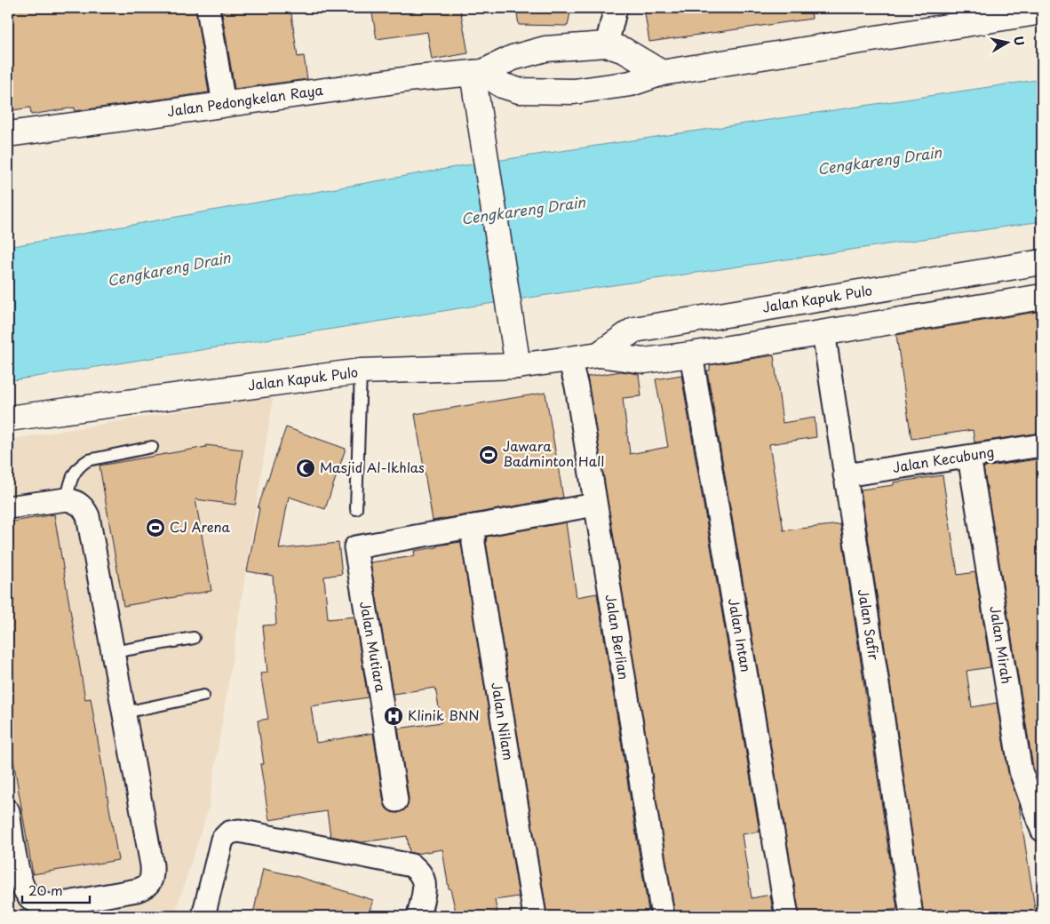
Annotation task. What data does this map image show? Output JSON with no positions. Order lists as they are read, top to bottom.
{
  "streets": {
    "main road": ["Jalan Pedongkelan Raya", "Jalan Kapuk Pulo"],
    "street": [
      "Jalan Kecubung",
      "Jalan Safir",
      "Jalan Intan",
      "Jalan Berlian",
      "Jalan Mirah",
      "Jalan Mutiara",
      "Jalan Nilam"
    ]
  },
  "crossings": [
    ["Jalan Kapuk Pulo", "Jalan Safir"],
    ["Jalan Kapuk Pulo", "Jalan Intan"],
    ["Jalan Kapuk Pulo", "Jalan Berlian"],
    ["Jalan Kecubung", "Jalan Safir"],
    ["Jalan Kecubung", "Jalan Mirah"],
    ["Jalan Mutiara", "Jalan Nilam"]
  ],
  "water": ["Cengkareng Drain"],
  "places": {
    "sports": ["Jawara Badminton Hall", "CJ Arena"],
    "mosque": ["Masjid Al-Ikhlas"],
    "hospital": ["Klinik BNN"]
  },
  "scale_bar": "20 m",
  "north": "right"
}
